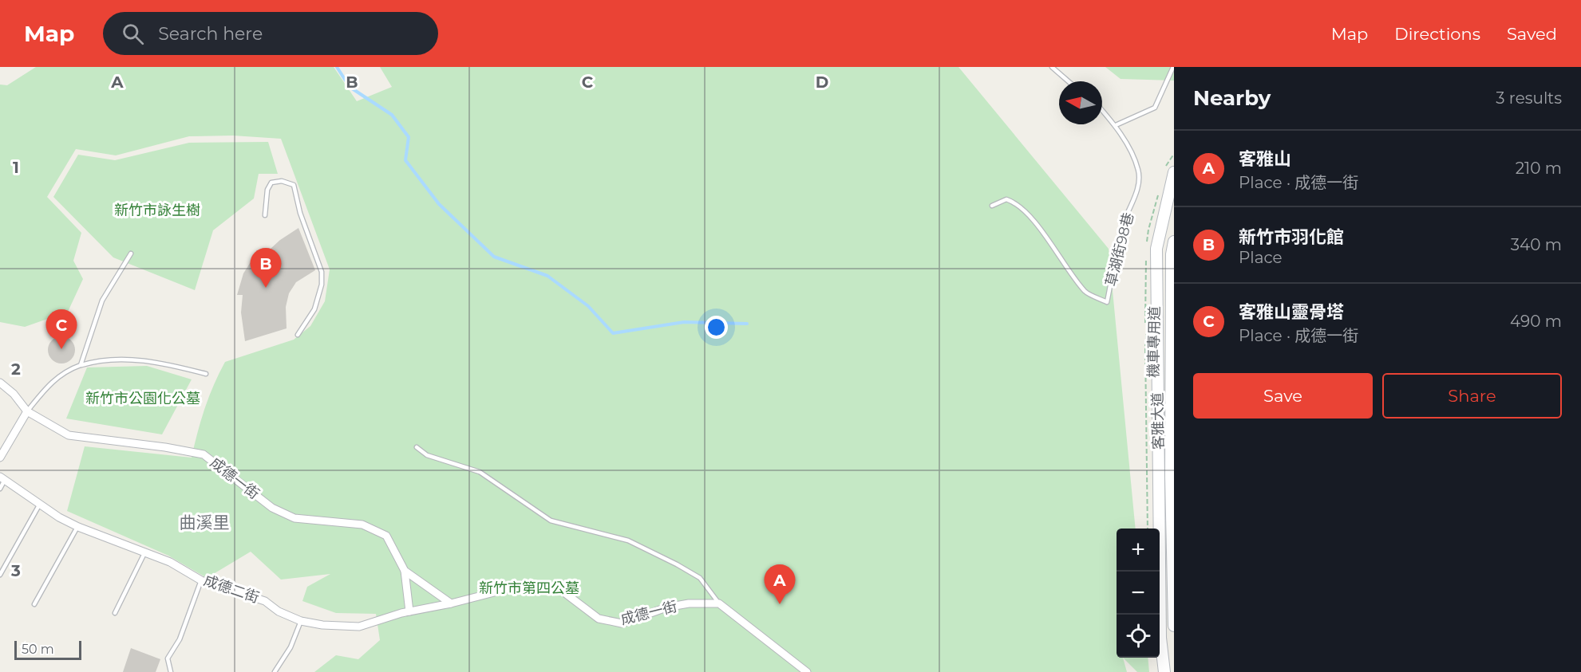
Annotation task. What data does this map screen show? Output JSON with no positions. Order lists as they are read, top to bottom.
{
  "streets": {
    "street": ["客雅大道", "成德一街", "成德二街"],
    "lane": ["草湖街98巷", "機車專用道"]
  },
  "crossings": [
    ["機車專用道", "客雅大道"],
    ["成德一街", "成德二街"]
  ],
  "districts": ["曲溪里"],
  "parks": ["新竹市詠生樹", "新竹市公園化公墓", "新竹市第四公墓"],
  "scale_bar": "50 m",
  "north": "left",
  "page": {
    "header": "Map",
    "search": "Search here",
    "nav": ["Map", "Directions", "Saved"],
    "heading": ["Nearby", "3 results"],
    "list": [
      {
        "mark": "A",
        "name": "客雅山",
        "note": "Place · 成德一街",
        "value": "210 m"
      },
      {
        "mark": "B",
        "name": "新竹市羽化館",
        "note": "Place",
        "value": "340 m"
      },
      {
        "mark": "C",
        "name": "客雅山靈骨塔",
        "note": "Place · 成德一街",
        "value": "490 m"
      }
    ],
    "pins": ["B", "C", "A"],
    "buttons": ["Save", "Share"],
    "map_buttons": ["+", "−"],
    "scale": "50 m"
  },
  "grid": {
    "columns": [
      "A",
      "B",
      "C",
      "D"
    ],
    "rows": ["1", "2", "3"]
  }
}
